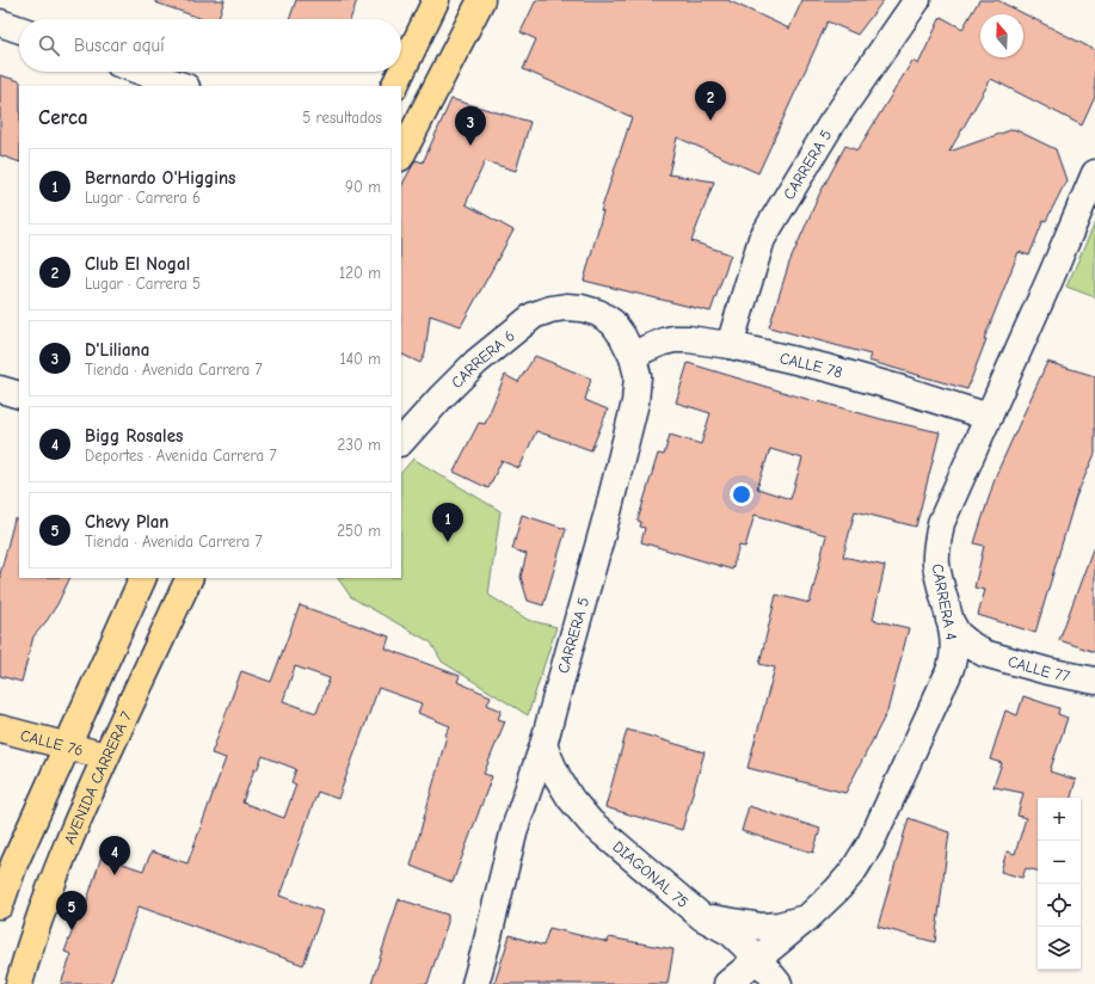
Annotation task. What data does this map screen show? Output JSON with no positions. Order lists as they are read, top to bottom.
{
  "streets": {
    "main road": ["CALLE 76", "AVENIDA CARRERA 7"],
    "street": [
      "CARRERA 5",
      "CARRERA 6",
      "CALLE 78",
      "CARRERA 4",
      "CALLE 77",
      "DIAGONAL 75"
    ]
  },
  "crossings": [
    ["CARRERA 5", "CARRERA 6"],
    ["CARRERA 5", "CALLE 78"],
    ["CARRERA 5", "DIAGONAL 75"],
    ["CALLE 78", "CARRERA 4"],
    ["CARRERA 4", "CALLE 77"],
    ["CARRERA 4", "DIAGONAL 75"],
    ["CALLE 76", "AVENIDA CARRERA 7"]
  ],
  "north": "top",
  "page": {
    "search": "Buscar aquí",
    "pins": [
      "2",
      "3",
      "1",
      "4",
      "5"
    ],
    "heading": ["Cerca", "5 resultados"],
    "list": [
      {
        "mark": "1",
        "name": "Bernardo O'Higgins",
        "note": "Lugar · Carrera 6",
        "value": "90 m"
      },
      {
        "mark": "2",
        "name": "Club El Nogal",
        "note": "Lugar · Carrera 5",
        "value": "120 m"
      },
      {
        "mark": "3",
        "name": "D'Liliana",
        "note": "Tienda · Avenida Carrera 7",
        "value": "140 m"
      },
      {
        "mark": "4",
        "name": "Bigg Rosales",
        "note": "Deportes · Avenida Carrera 7",
        "value": "230 m"
      },
      {
        "mark": "5",
        "name": "Chevy Plan",
        "note": "Tienda · Avenida Carrera 7",
        "value": "250 m"
      }
    ],
    "map_buttons": ["+", "−"]
  }
}
